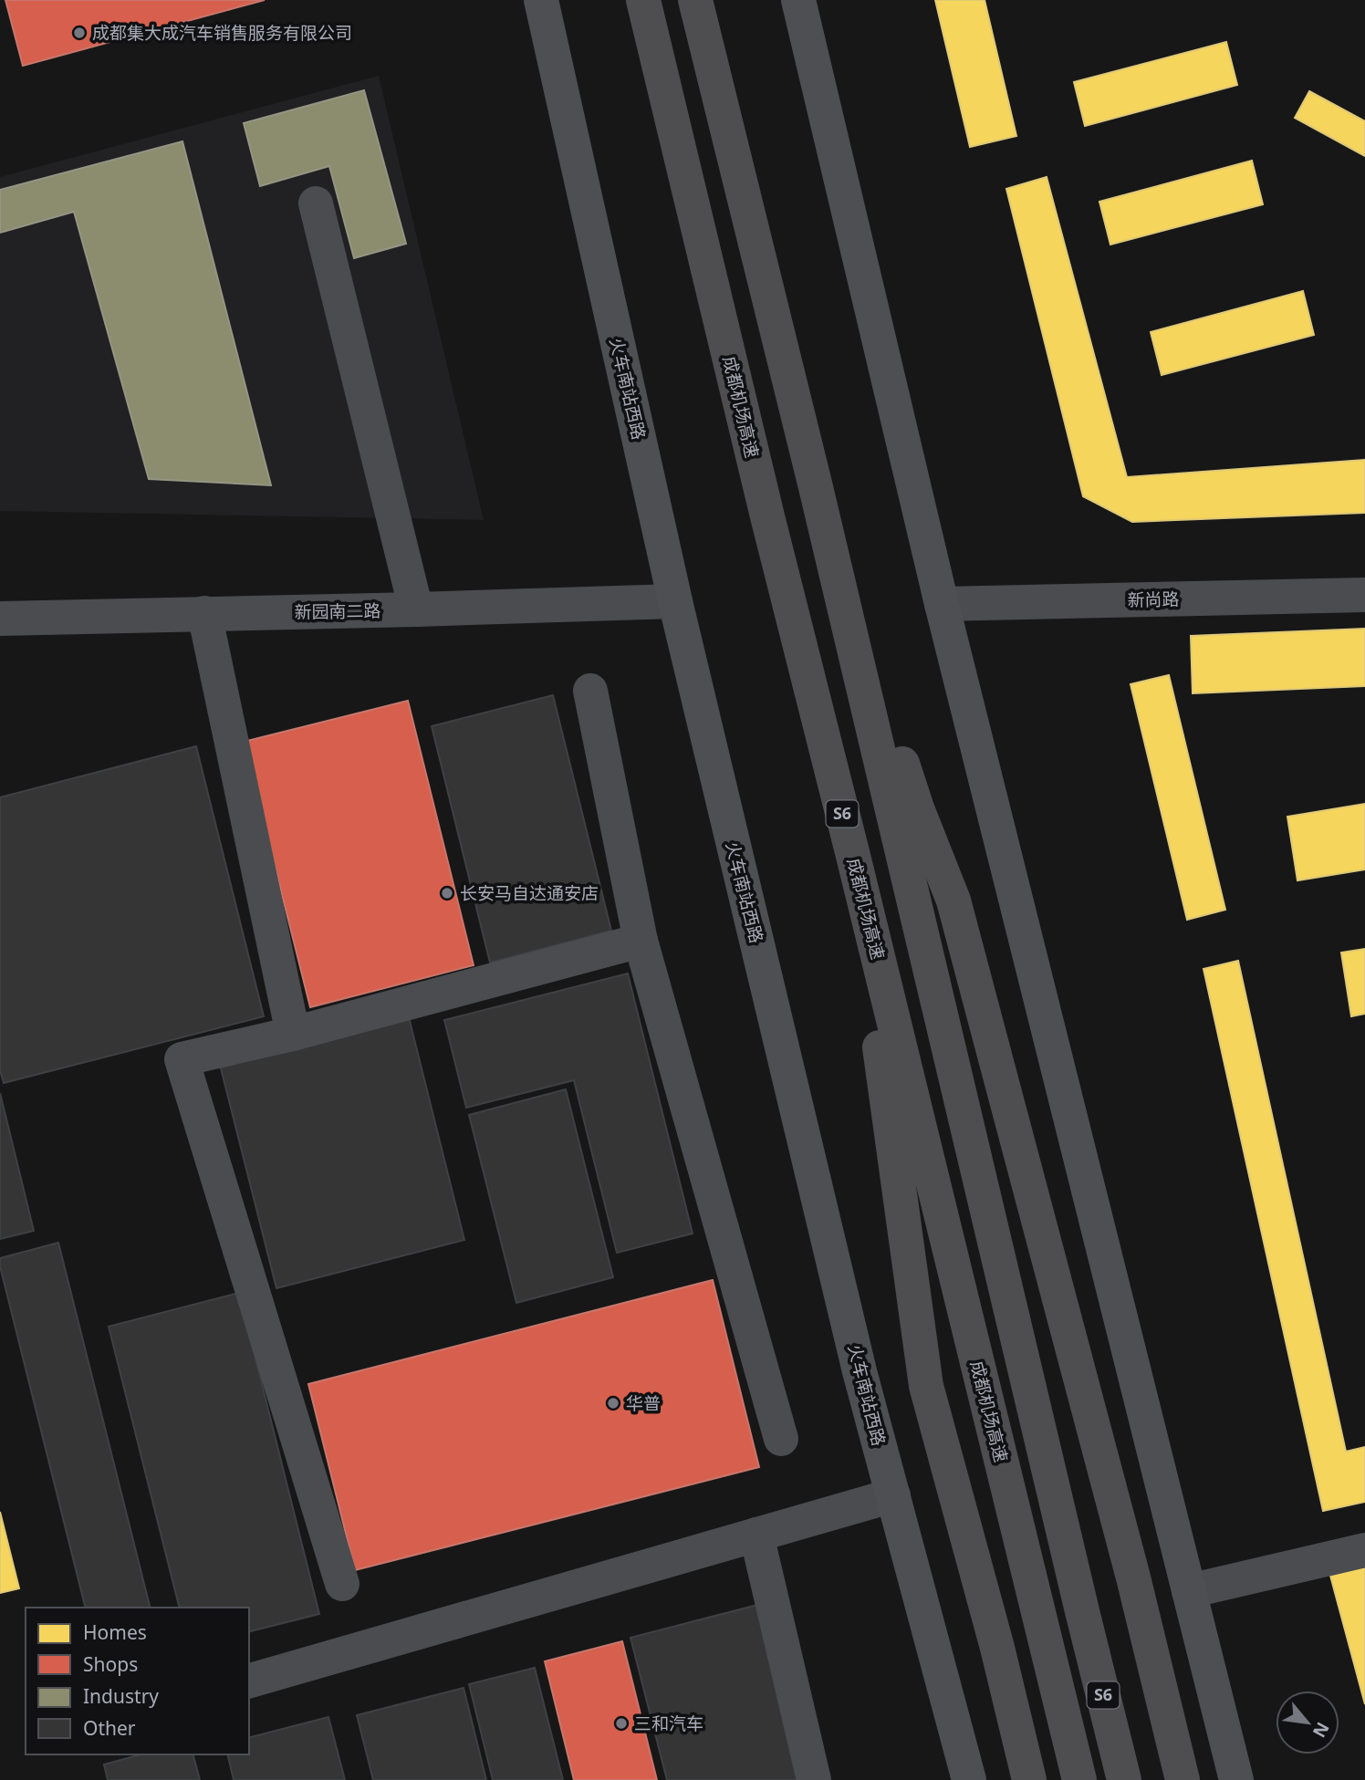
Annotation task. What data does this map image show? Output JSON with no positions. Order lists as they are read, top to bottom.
{
  "streets": {
    "highway": ["成都机场高速", "S6"],
    "main road": ["火车南站西路"],
    "street": ["新尚路", "新园南二路"]
  },
  "crossings": [
    ["火车南站西路", "新园南二路"]
  ],
  "places": [
    "成都集大成汽车销售服务有限公司",
    "长安马自达通安店",
    "华普",
    "三和汽车"
  ],
  "legend": [
    "Homes",
    "Shops",
    "Industry",
    "Other"
  ],
  "north": "bottom right"
}
